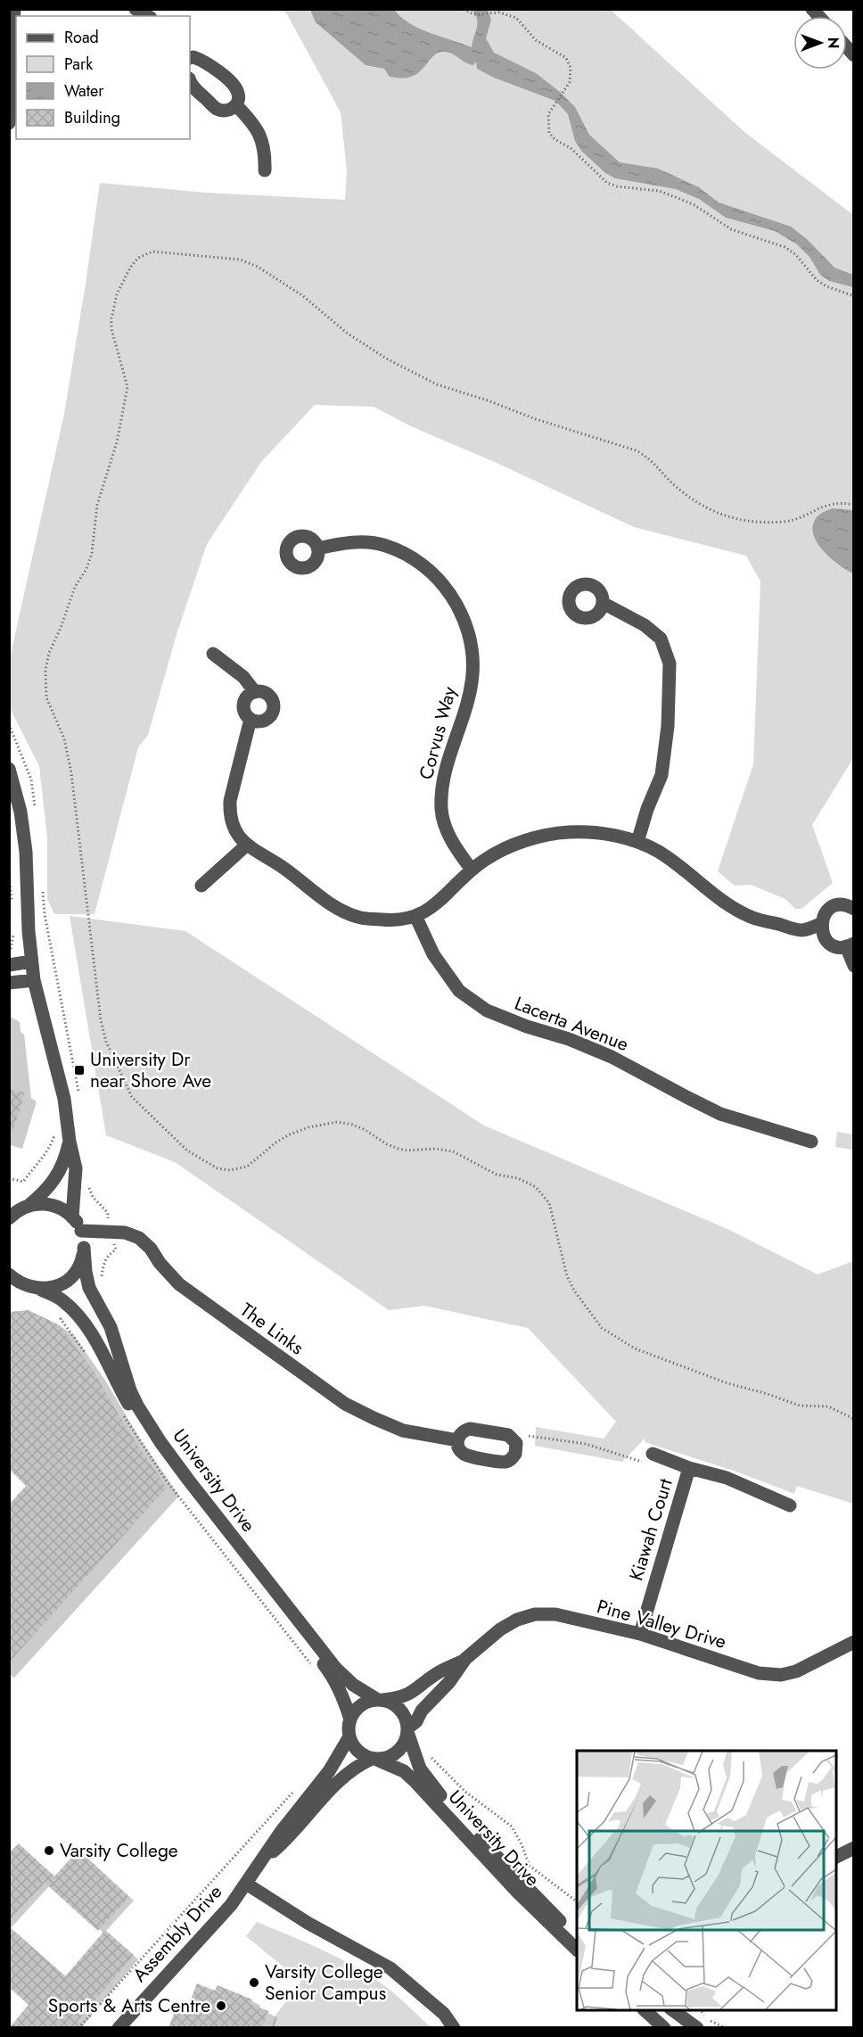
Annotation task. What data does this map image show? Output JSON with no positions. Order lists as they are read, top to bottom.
{
  "streets": {
    "street": [
      "Corvus Way",
      "Lacerta Avenue",
      "The Links",
      "University Drive",
      "Kiawah Court",
      "Pine Valley Drive",
      "Assembly Drive"
    ]
  },
  "crossings": [
    ["The Links", "University Drive"],
    ["University Drive", "Pine Valley Drive"],
    ["University Drive", "Assembly Drive"],
    ["Kiawah Court", "Pine Valley Drive"],
    ["Pine Valley Drive", "Assembly Drive"]
  ],
  "places": {
    "transit": ["University Dr near Shore Ave"],
    "other": ["Varsity College", "Varsity College Senior Campus", "Sports & Arts Centre"]
  },
  "legend": [
    "Road",
    "Park",
    "Water",
    "Building"
  ],
  "north": "right"
}
